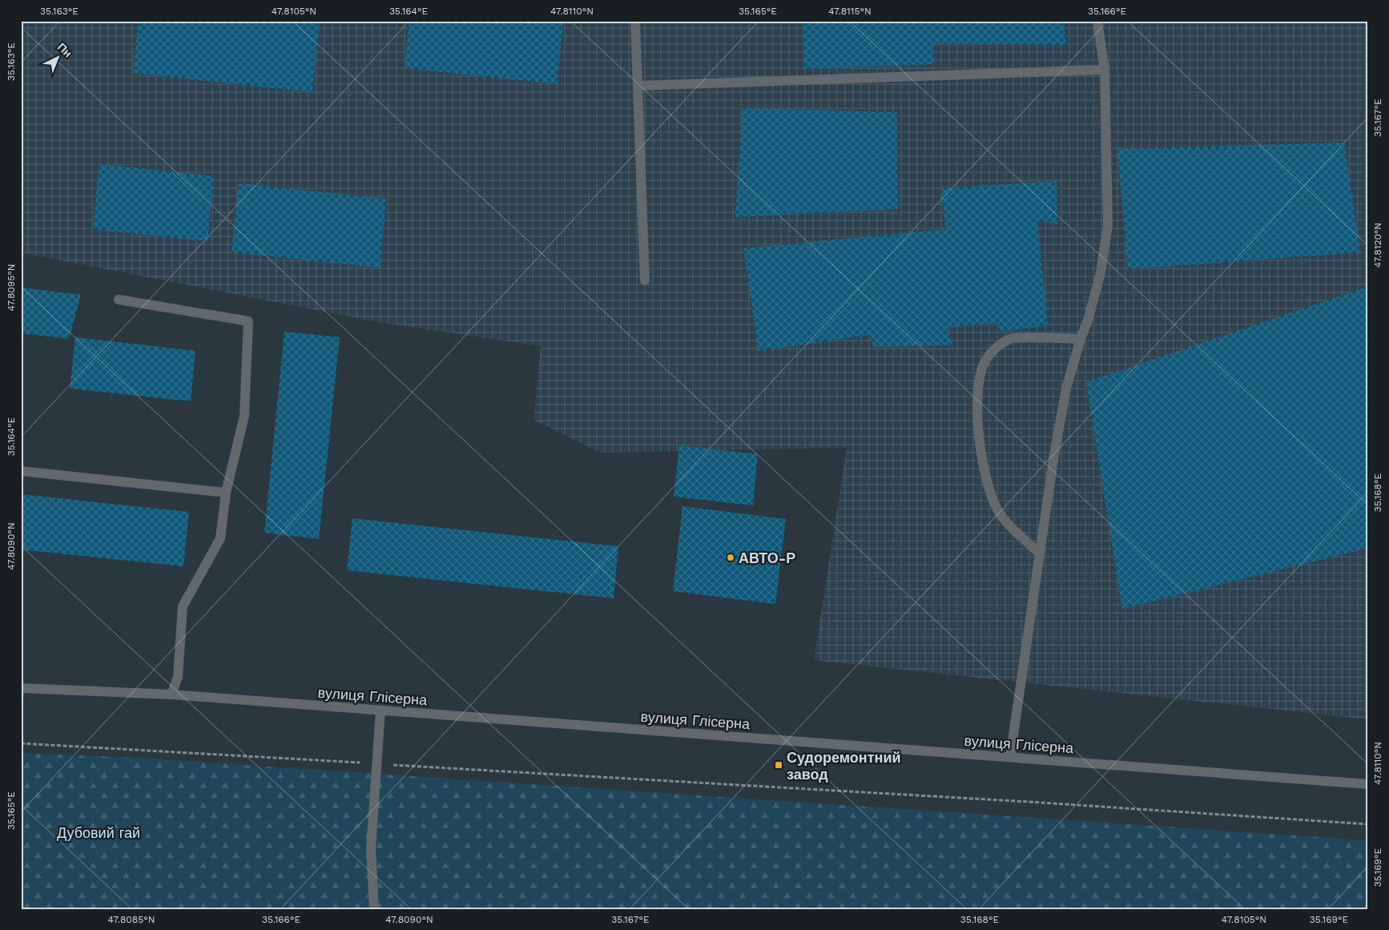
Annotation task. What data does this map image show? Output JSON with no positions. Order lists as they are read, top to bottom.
{
  "streets": {
    "street": ["вулиця Глісерна"]
  },
  "parks": ["Дубовий гай"],
  "places": {
    "other": ["АВТО-Р"],
    "transit": ["Судоремонтний завод"]
  },
  "north": "top right",
  "coordinates": [
    "35.163°E",
    "47.8105°N",
    "35.164°E",
    "47.8110°N",
    "35.165°E",
    "47.8115°N",
    "35.166°E",
    "35.167°E",
    "47.8120°N",
    "47.8095°N",
    "35.168°E",
    "47.8090°N",
    "35.169°E",
    "47.8085°N"
  ]
}
